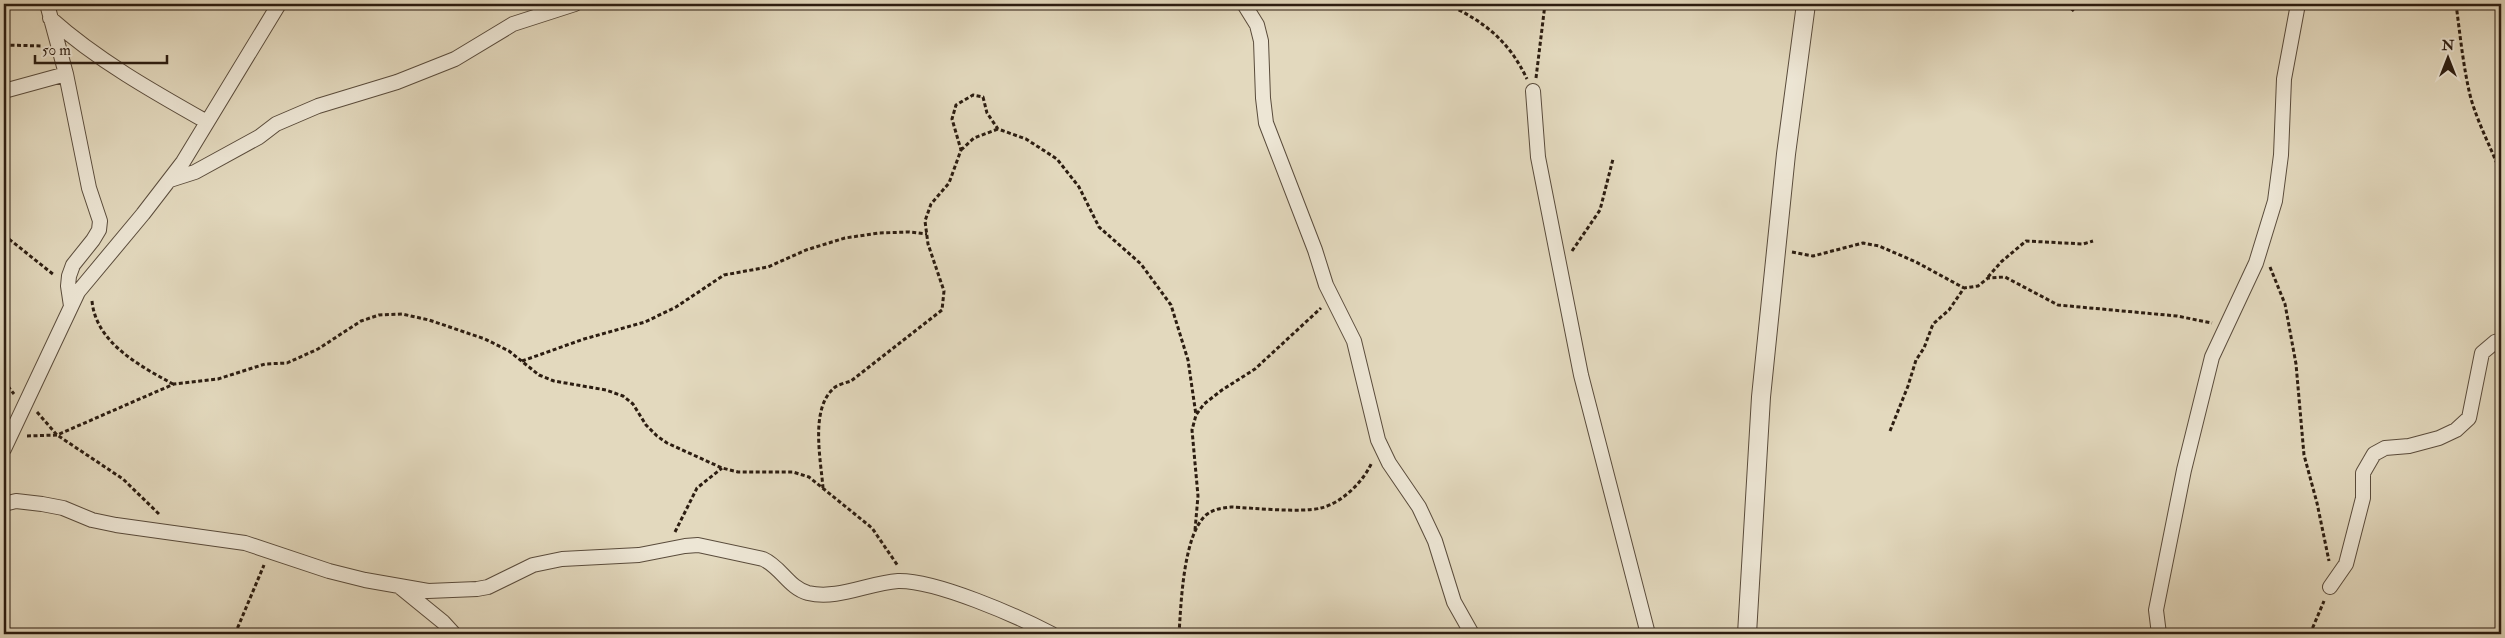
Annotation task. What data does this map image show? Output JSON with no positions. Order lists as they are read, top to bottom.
{
  "scale_bar": "50 m",
  "north": "top"
}
